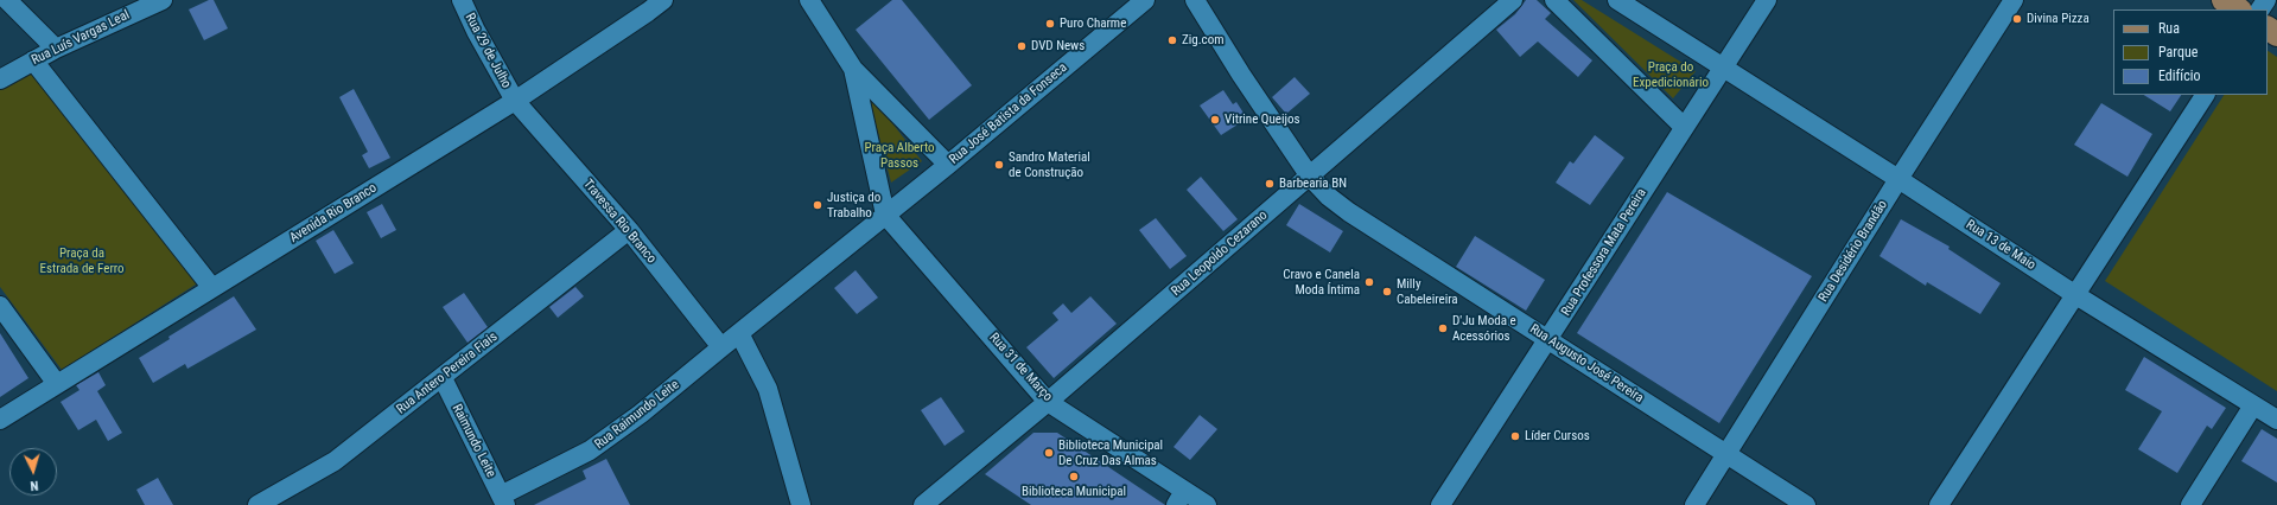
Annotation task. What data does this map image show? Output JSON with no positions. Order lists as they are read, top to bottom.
{
  "streets": {
    "street": [
      "Rua Luís Vargas Leal",
      "Rua 29 de Julho",
      "Rua José Batista da Fonseca",
      "Avenida Rio Branco",
      "Travessa Rio Branco",
      "Rua 13 de Maio",
      "Rua Desidério Brandão",
      "Rua Professora Mata Pereira",
      "Rua Leopoldo Cezarano",
      "Rua Augusto José Pereira",
      "Rua 31 de Março",
      "Rua Antero Pereira Fiais",
      "Rua Raimundo Leite",
      "Raimundo Leite"
    ]
  },
  "crossings": [
    ["Rua 29 de Julho", "Avenida Rio Branco"],
    ["Rua 29 de Julho", "Travessa Rio Branco"],
    ["Rua José Batista da Fonseca", "Rua 31 de Março"],
    ["Rua José Batista da Fonseca", "Rua Raimundo Leite"],
    ["Avenida Rio Branco", "Travessa Rio Branco"],
    ["Travessa Rio Branco", "Rua Antero Pereira Fiais"],
    ["Travessa Rio Branco", "Rua Raimundo Leite"],
    ["Rua 13 de Maio", "Rua Desidério Brandão"],
    ["Rua 13 de Maio", "Rua Professora Mata Pereira"],
    ["Rua Desidério Brandão", "Rua Augusto José Pereira"],
    ["Rua Professora Mata Pereira", "Rua Augusto José Pereira"],
    ["Rua Leopoldo Cezarano", "Rua Augusto José Pereira"],
    ["Rua Leopoldo Cezarano", "Rua 31 de Março"],
    ["Rua Antero Pereira Fiais", "Raimundo Leite"],
    ["Rua Raimundo Leite", "Raimundo Leite"]
  ],
  "parks": ["Praça do Expedicionário", "Praça Alberto Passos", "Praça da Estrada de Ferro"],
  "places": [
    "Divina Pizza",
    "Puro Charme",
    "Zig.com",
    "DVD News",
    "Vitrine Queijos",
    "Sandro Material de Construção",
    "Barbearia BN",
    "Justiça do Trabalho",
    "Cravo e Canela Moda Íntima",
    "Milly Cabeleireira",
    "D'Ju Moda e Acessórios",
    "Líder Cursos",
    "Biblioteca Municipal De Cruz Das Almas",
    "Biblioteca Municipal"
  ],
  "legend": ["Rua", "Parque", "Edifício"],
  "north": "bottom"
}
